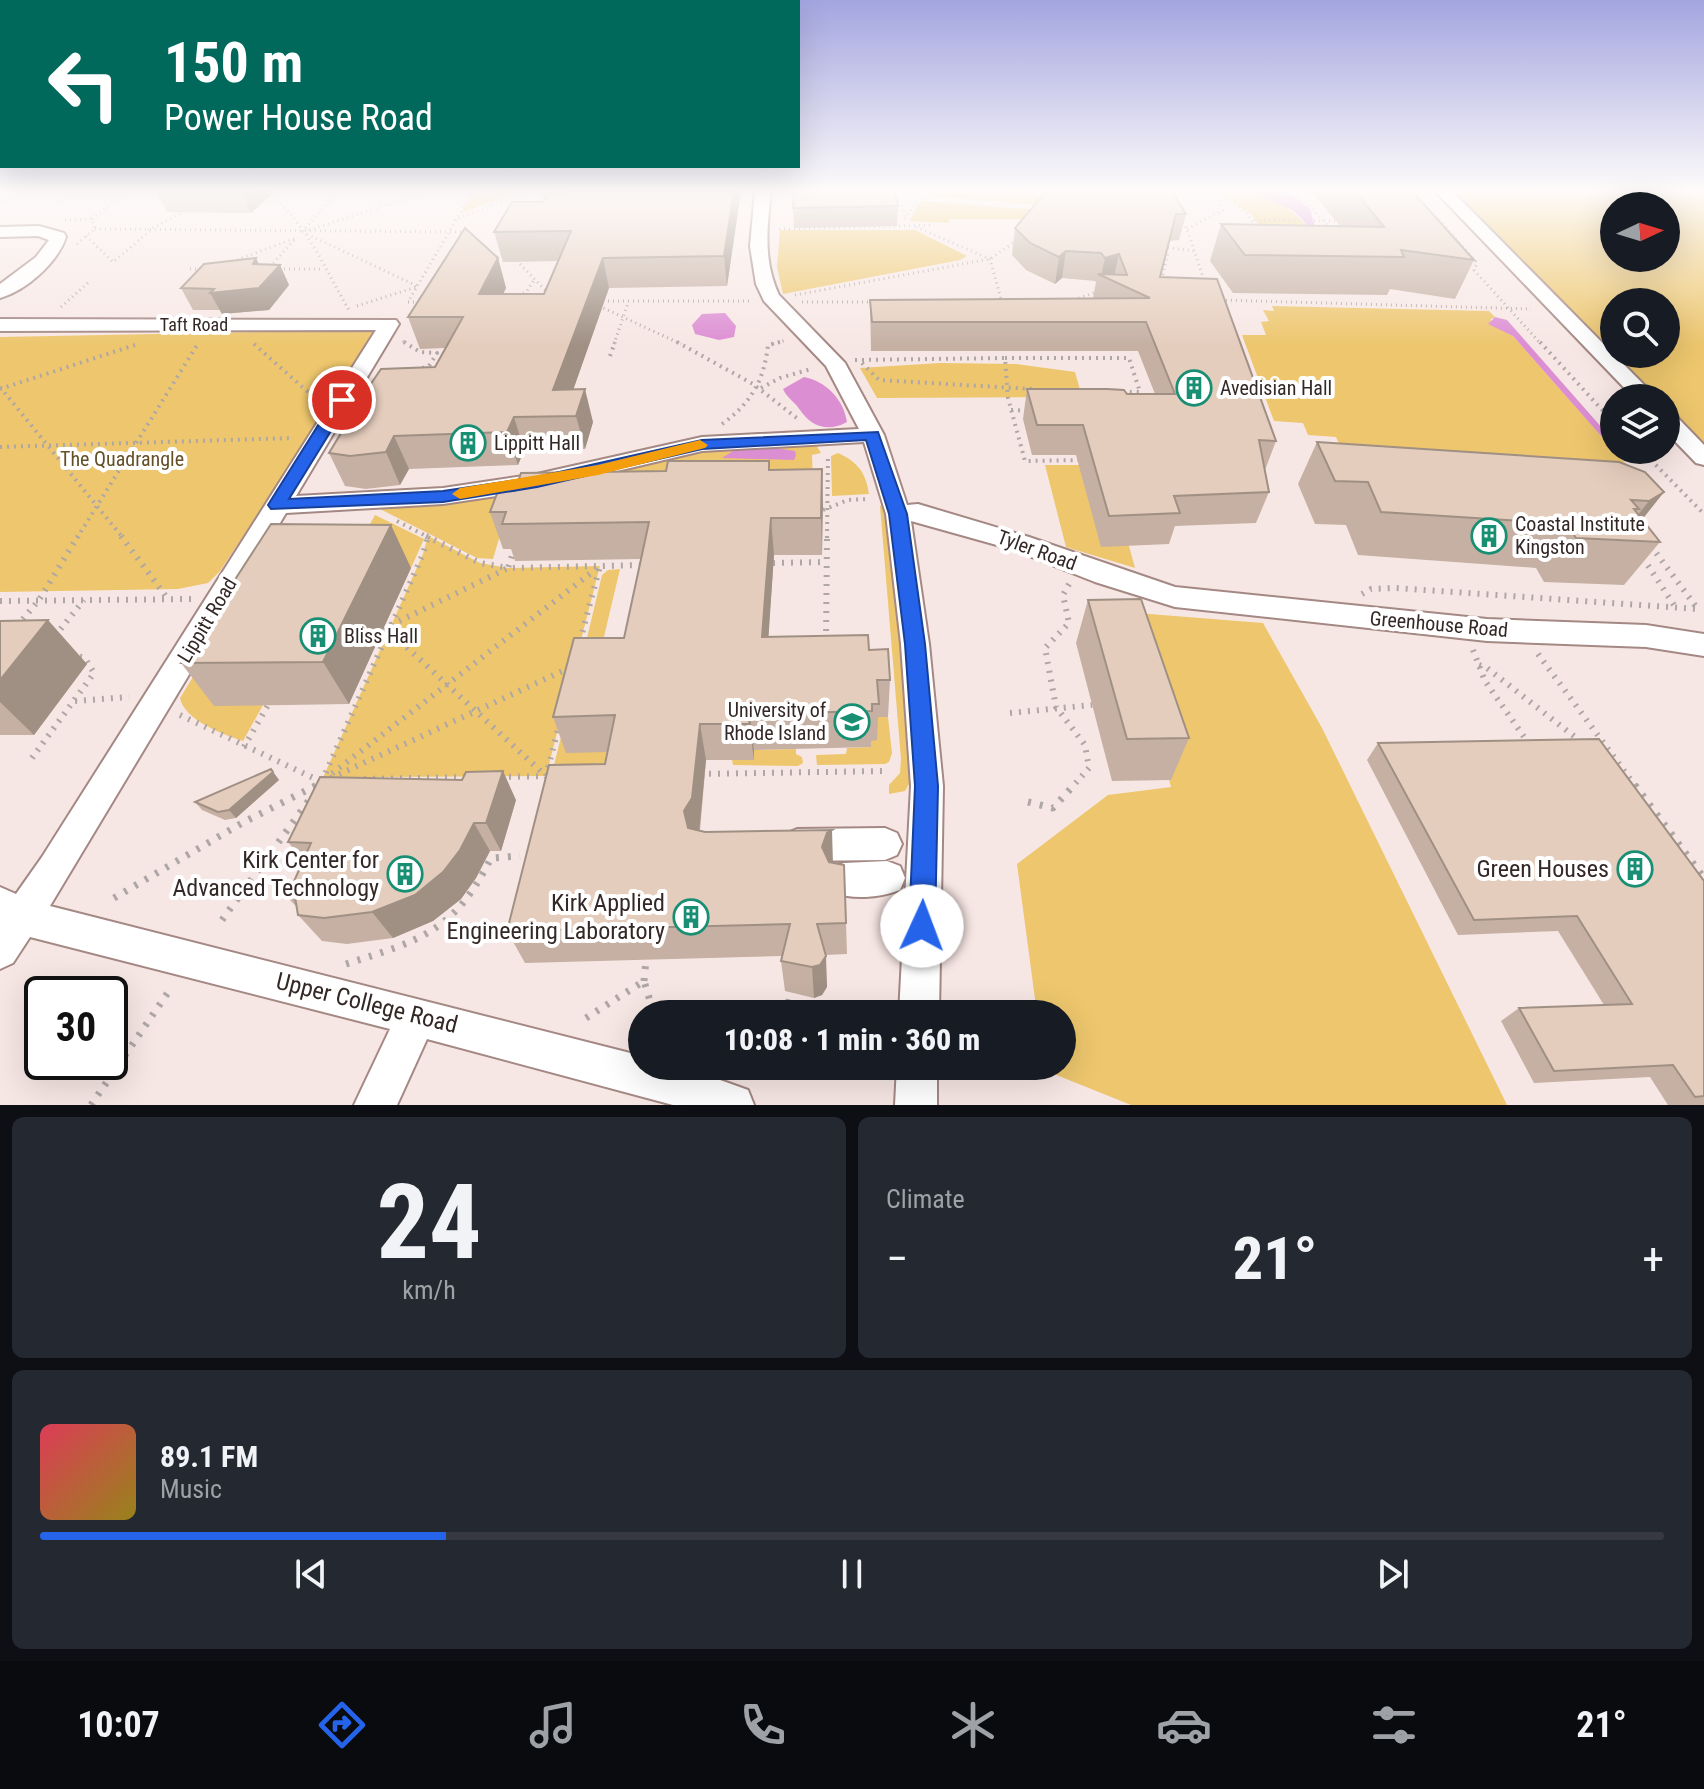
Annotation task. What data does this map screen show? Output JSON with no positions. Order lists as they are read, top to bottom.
{
  "streets": {
    "street": [
      "Taft Road",
      "Tyler Road",
      "Lippitt Road",
      "Greenhouse Road",
      "Upper College Road"
    ]
  },
  "crossings": [
    ["Taft Road", "Lippitt Road"],
    ["Tyler Road", "Greenhouse Road"],
    ["Lippitt Road", "Upper College Road"]
  ],
  "parks": ["The Quadrangle"],
  "places": {
    "building": [
      "Avedisian Hall",
      "Lippitt Hall",
      "Coastal Institute Kingston",
      "Bliss Hall",
      "Green Houses",
      "Kirk Center for Advanced Technology",
      "Kirk Applied Engineering Laboratory"
    ],
    "school or university": ["University of Rhode Island"]
  },
  "north": "right",
  "page": {
    "turn": ["150 m", "Power House Road"],
    "limit": "30",
    "trip": "10:08 · 1 min · 360 m",
    "tile": [
      ["24", "km/h"],
      "Climate"
    ],
    "heat": ["−", "21°", "+"],
    "song": ["89.1 FM", "Music"],
    "tabs": ["10:07", "21°"]
  }
}
